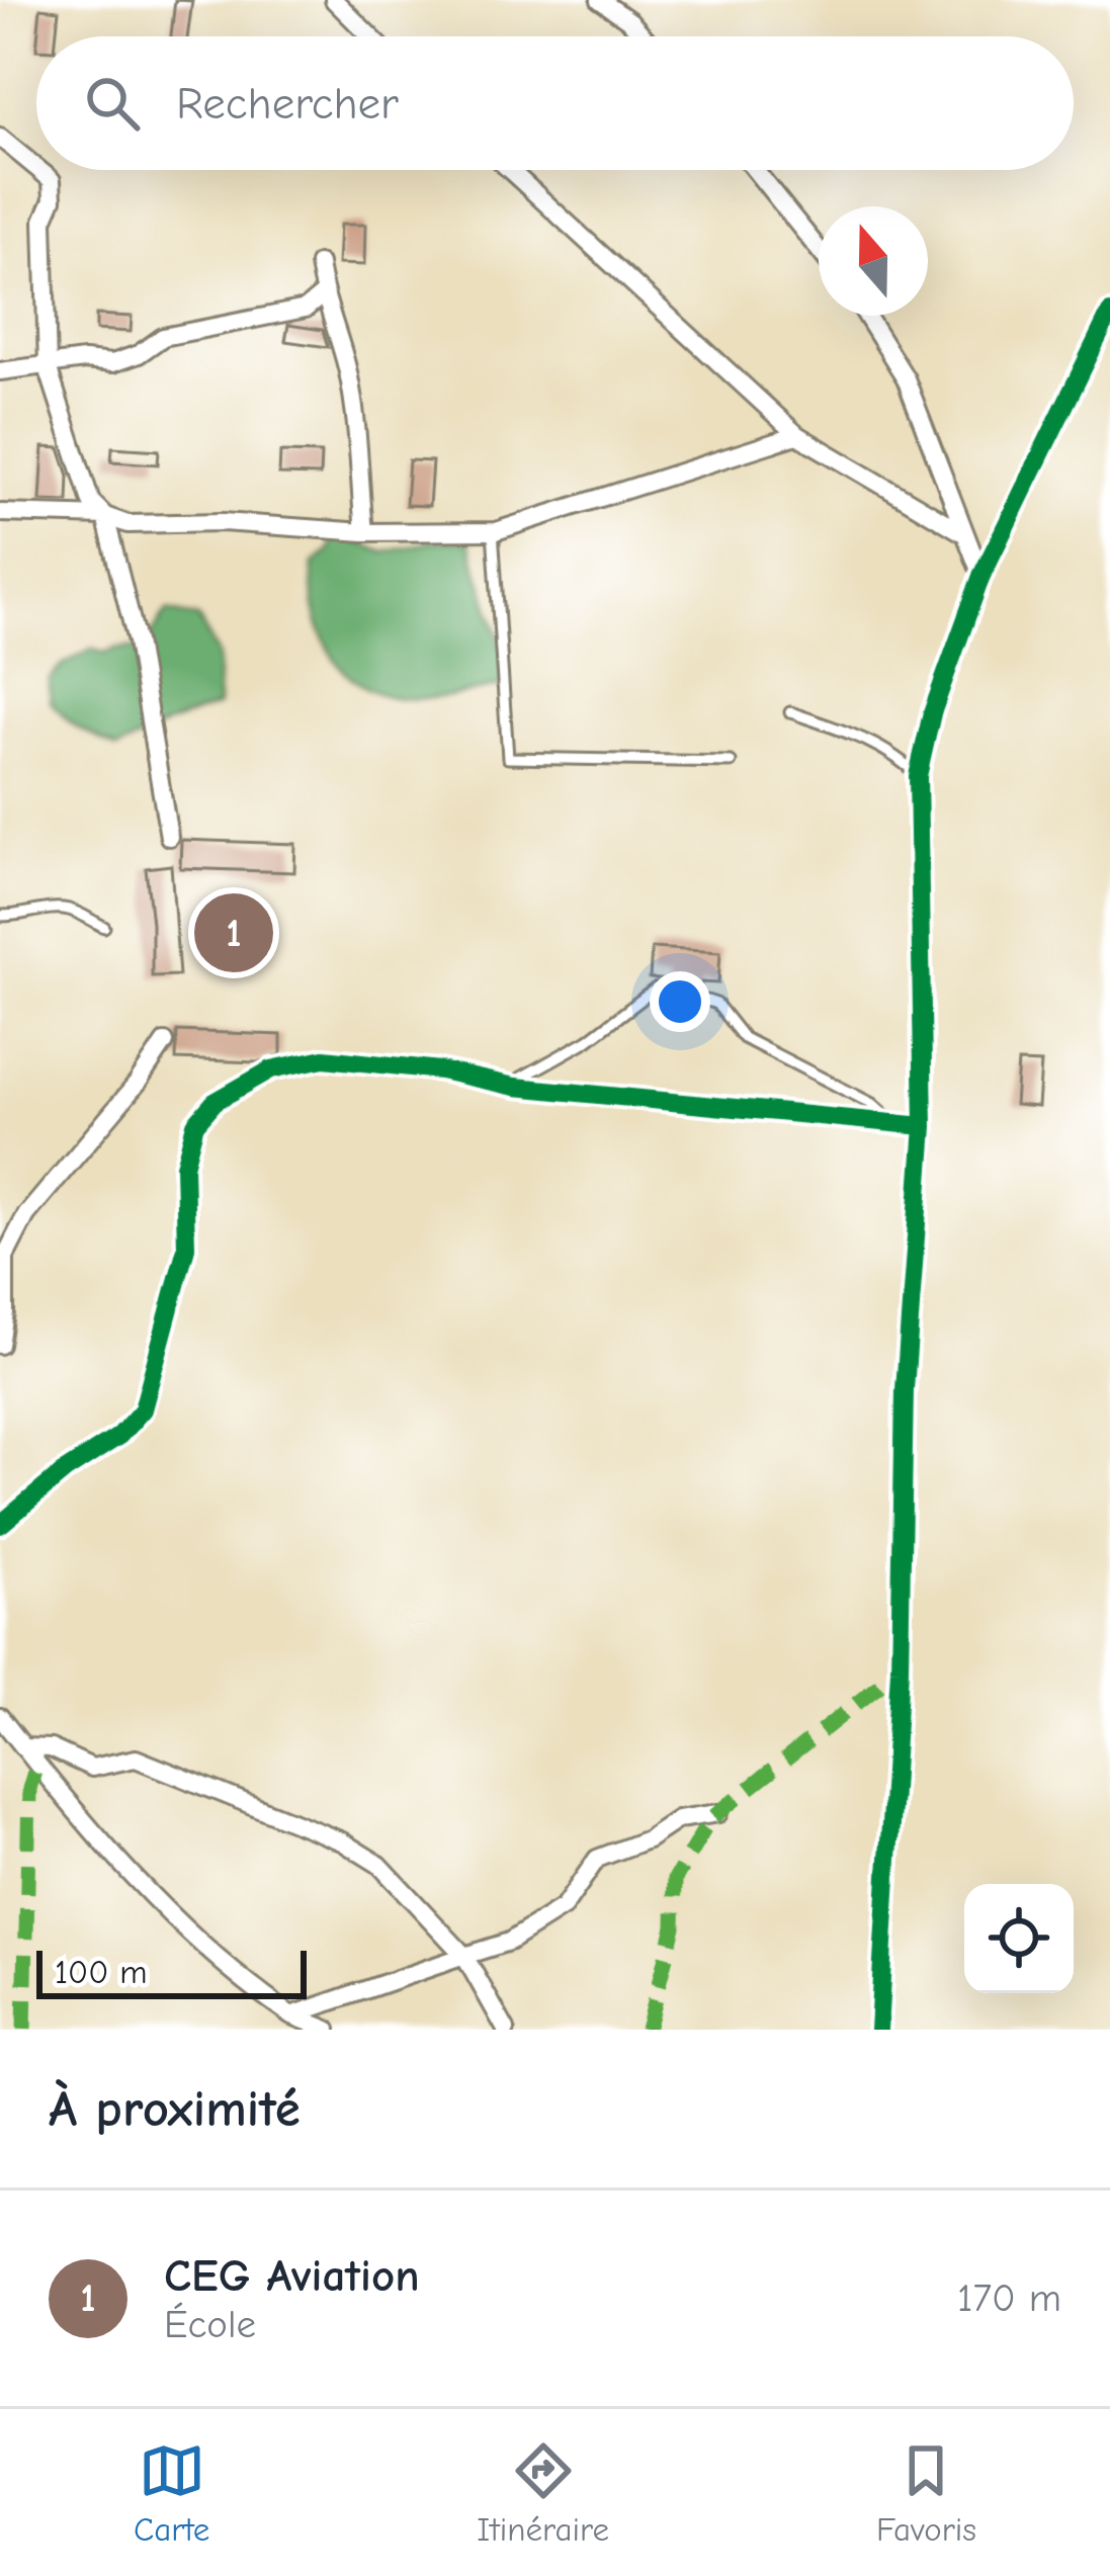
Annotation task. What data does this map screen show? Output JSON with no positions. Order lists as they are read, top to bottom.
{
  "scale_bar": "100 m",
  "north": "top",
  "page": {
    "search": "Rechercher",
    "pins": "1",
    "scale": "100 m",
    "heading": "À proximité",
    "list": [
      {
        "mark": "1",
        "name": "CEG Aviation",
        "note": "École",
        "value": "170 m"
      }
    ],
    "nav": ["Carte", "Itinéraire", "Favoris"]
  }
}
